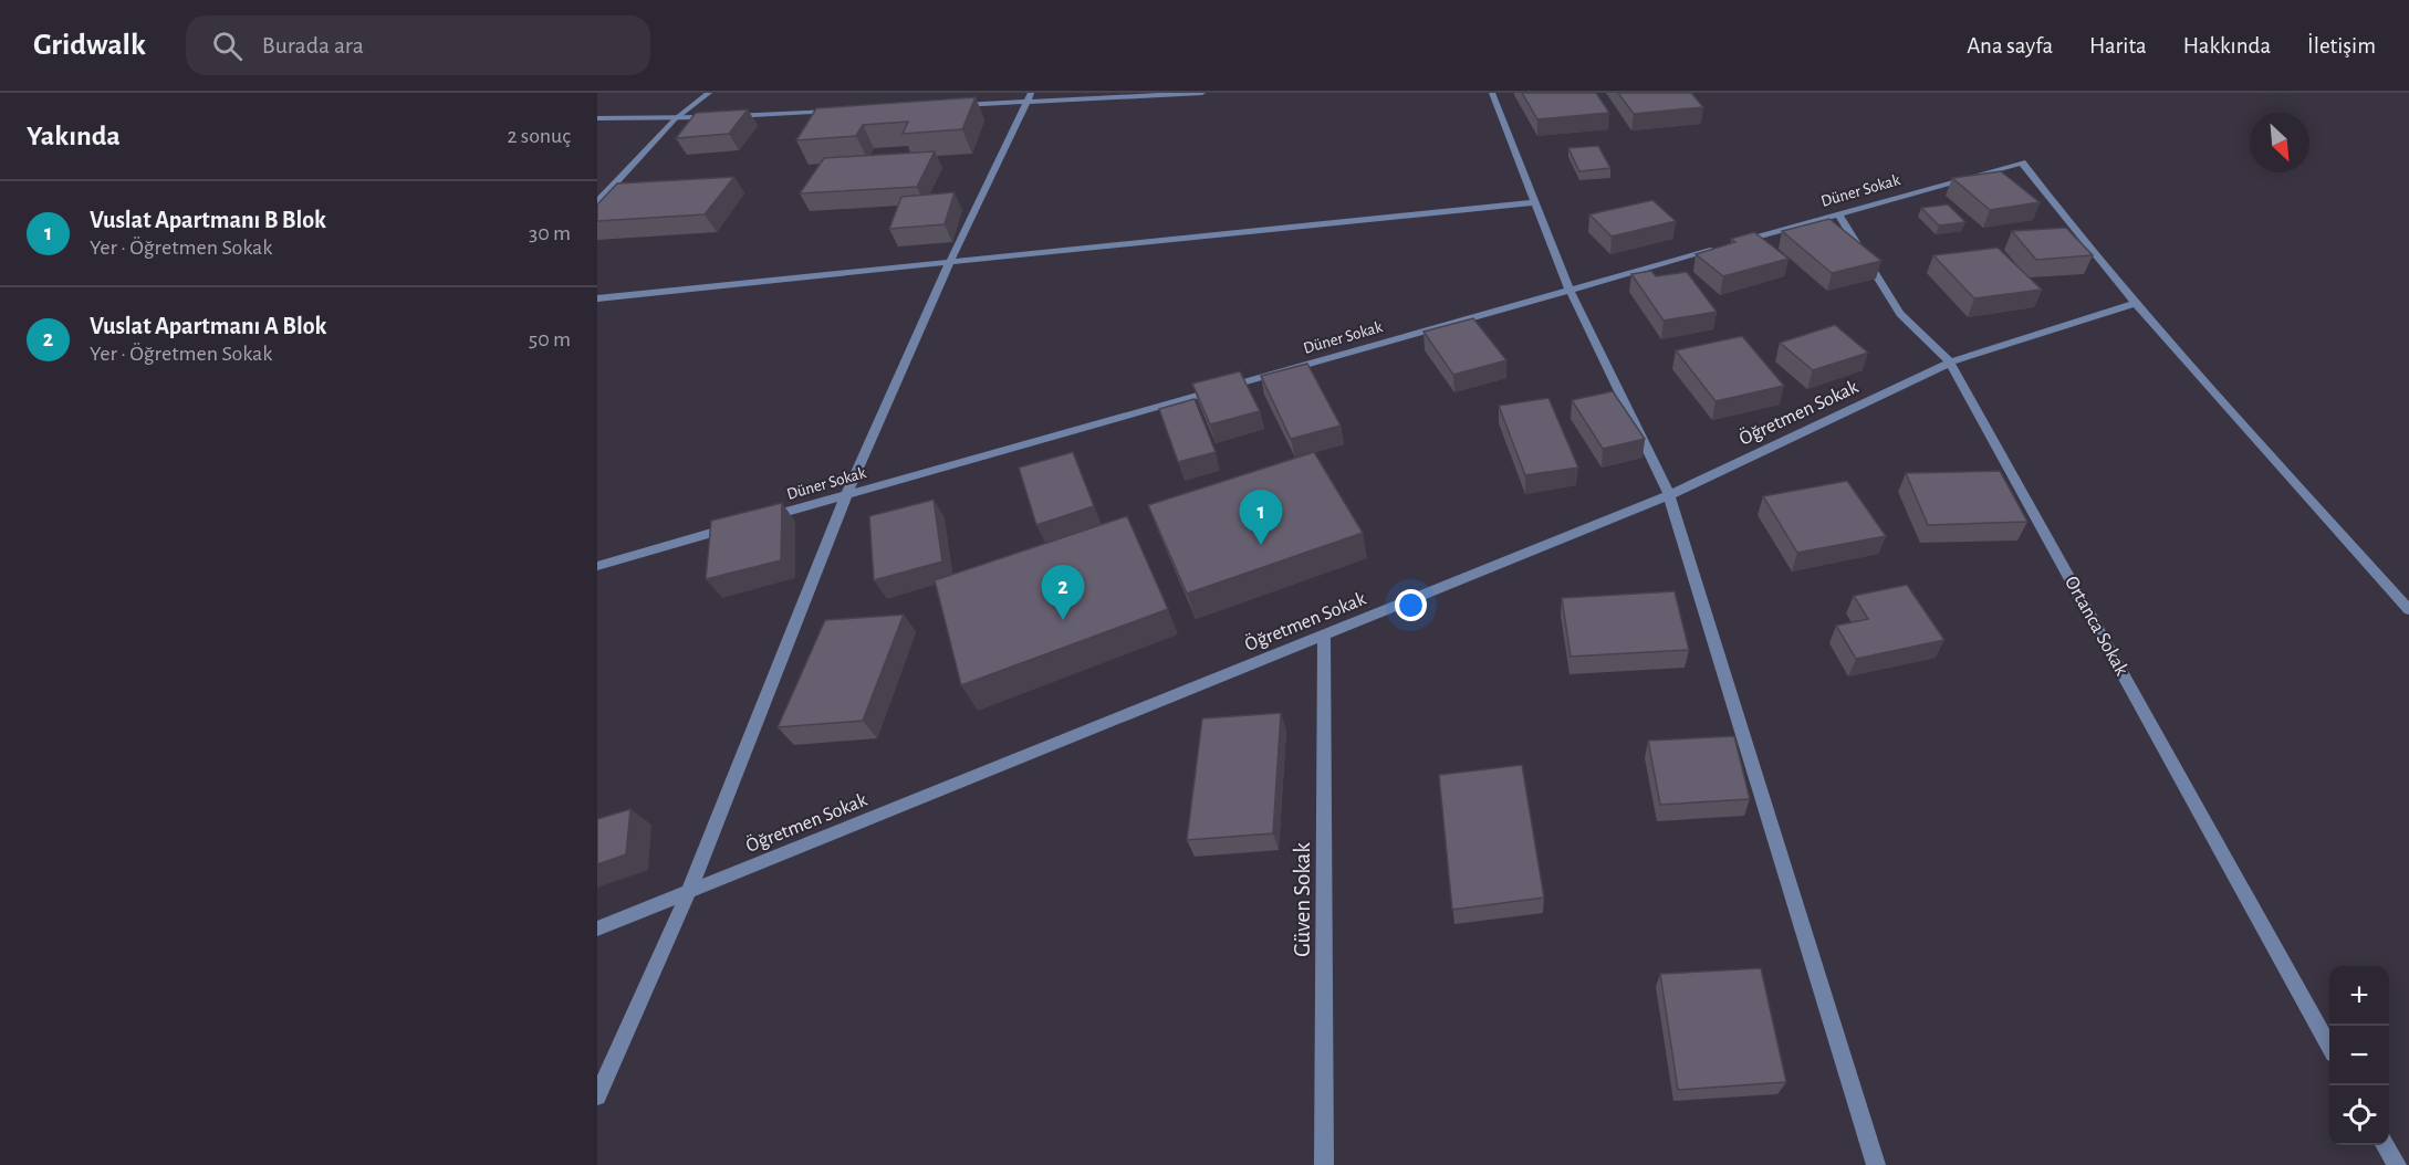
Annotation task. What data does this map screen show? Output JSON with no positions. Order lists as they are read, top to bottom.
{
  "streets": {
    "street": [
      "Düner Sokak",
      "Öğretmen Sokak",
      "Ortanca Sokak",
      "Güven Sokak"
    ]
  },
  "crossings": [
    ["Düner Sokak", "Öğretmen Sokak"],
    ["Düner Sokak", "Ortanca Sokak"],
    ["Öğretmen Sokak", "Ortanca Sokak"],
    ["Öğretmen Sokak", "Güven Sokak"]
  ],
  "north": "bottom right",
  "page": {
    "header": "Gridwalk",
    "search": "Burada ara",
    "nav": [
      "Ana sayfa",
      "Harita",
      "Hakkında",
      "İletişim"
    ],
    "heading": ["Yakında", "2 sonuç"],
    "list": [
      {
        "mark": "1",
        "name": "Vuslat Apartmanı B Blok",
        "note": "Yer · Öğretmen Sokak",
        "value": "30 m"
      },
      {
        "mark": "2",
        "name": "Vuslat Apartmanı A Blok",
        "note": "Yer · Öğretmen Sokak",
        "value": "50 m"
      }
    ],
    "pins": ["1", "2"],
    "map_buttons": ["+", "−"]
  }
}
